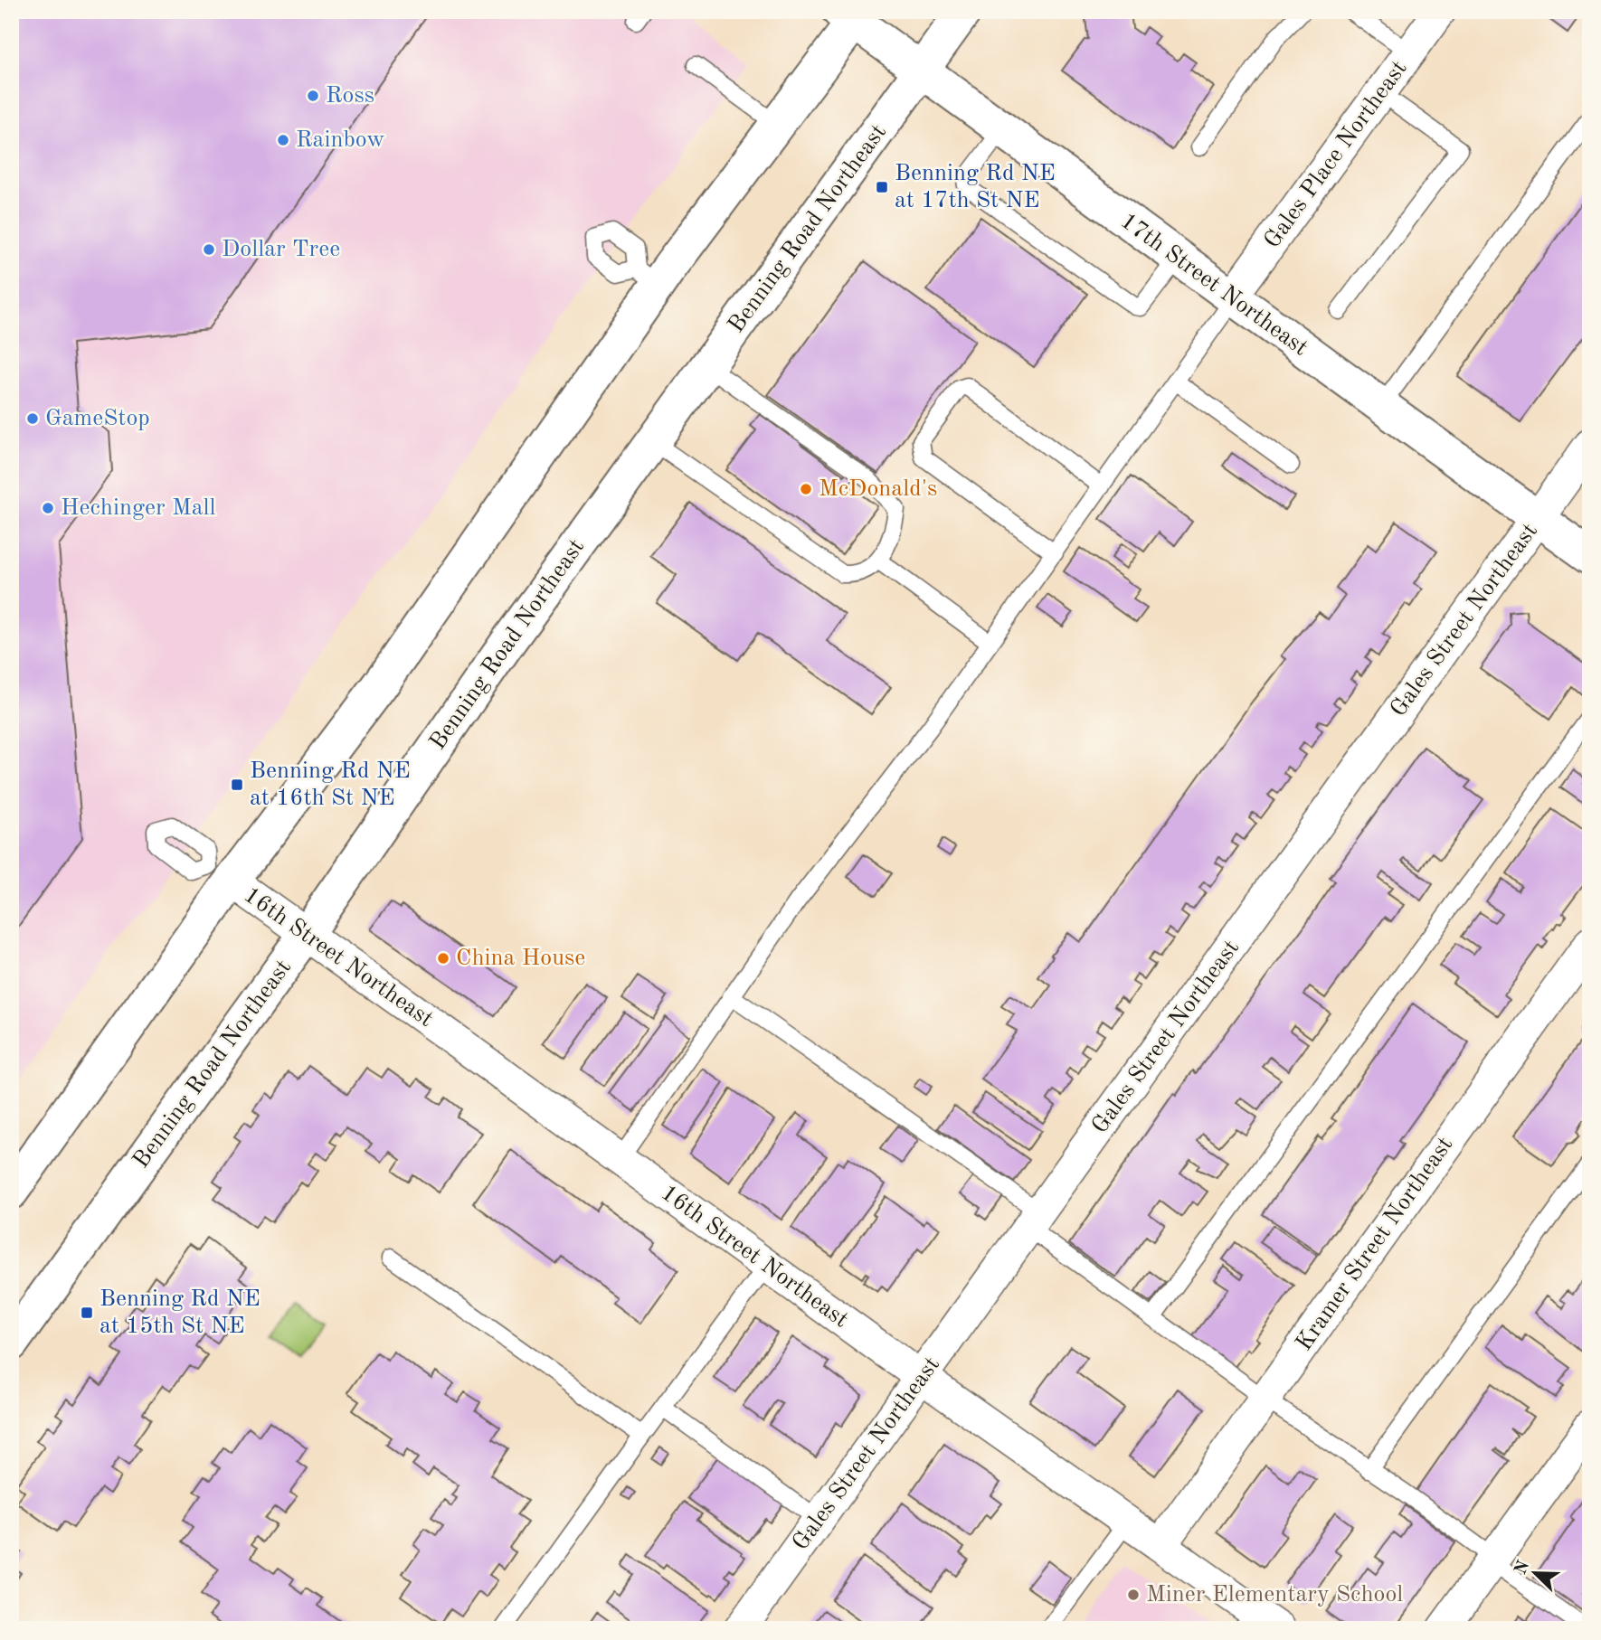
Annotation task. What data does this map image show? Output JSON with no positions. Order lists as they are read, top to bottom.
{
  "streets": {
    "main road": ["Benning Road Northeast", "17th Street Northeast"],
    "street": [
      "Gales Place Northeast",
      "Gales Street Northeast",
      "16th Street Northeast",
      "Kramer Street Northeast"
    ]
  },
  "crossings": [
    ["Gales Place Northeast", "17th Street Northeast"],
    ["Benning Road Northeast", "17th Street Northeast"],
    ["Benning Road Northeast", "16th Street Northeast"],
    ["17th Street Northeast", "Gales Street Northeast"],
    ["Gales Street Northeast", "16th Street Northeast"],
    ["16th Street Northeast", "Kramer Street Northeast"]
  ],
  "places": {
    "other": [
      "Ross",
      "Rainbow",
      "Dollar Tree",
      "GameStop",
      "McDonald's",
      "Hechinger Mall",
      "China House",
      "Miner Elementary School"
    ],
    "transit": ["Benning Rd NE at 17th St NE", "Benning Rd NE at 16th St NE", "Benning Rd NE at 15th St NE"]
  },
  "north": "top left"
}
